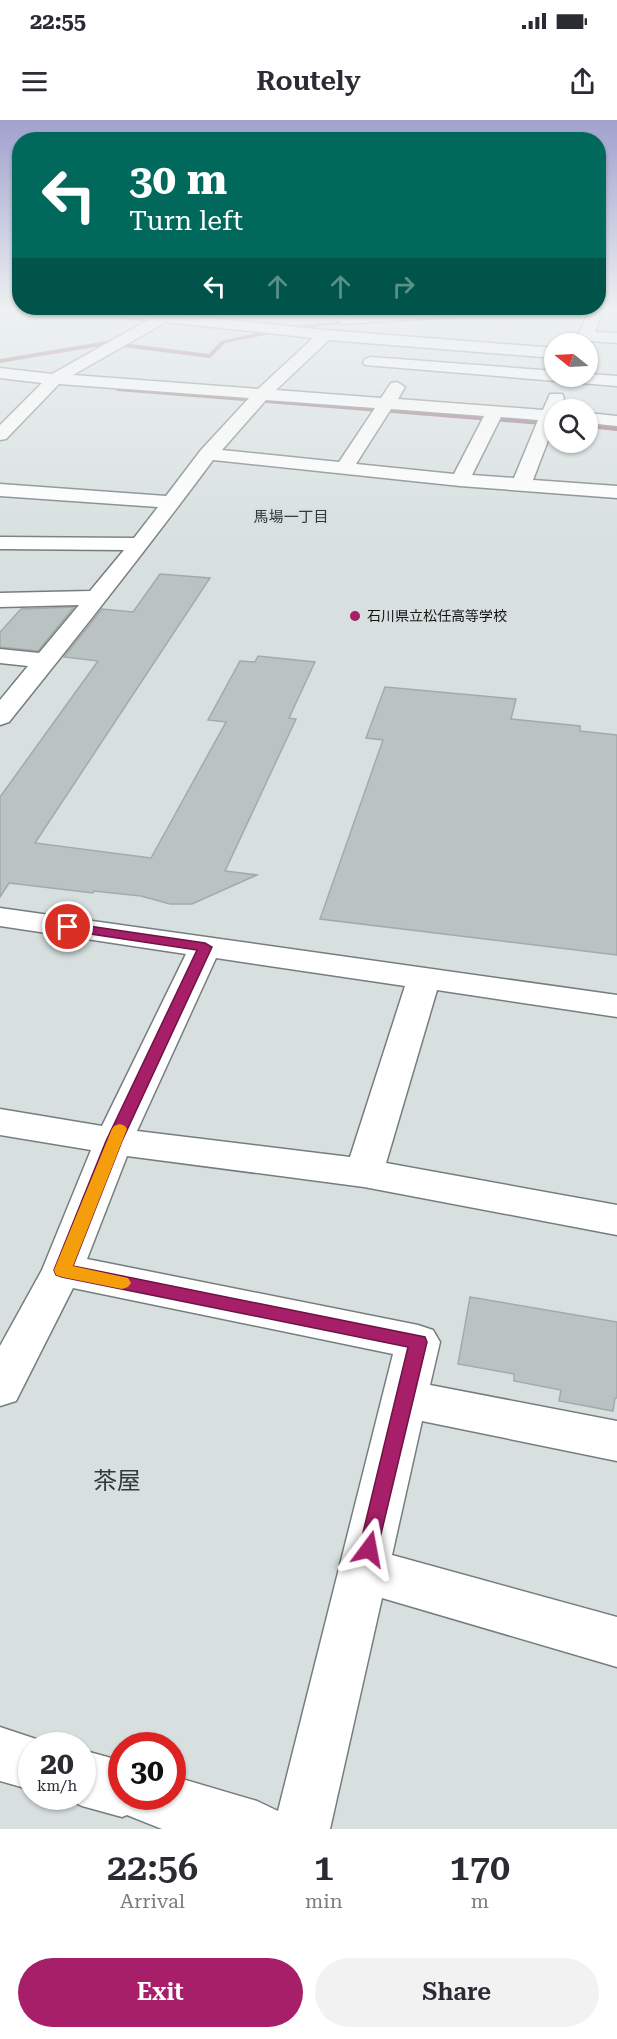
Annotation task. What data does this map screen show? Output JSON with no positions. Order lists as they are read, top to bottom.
{
  "districts": ["馬場一丁目", "茶屋"],
  "places": ["石川県立松任高等学校"],
  "north": "left",
  "page": {
    "status": "22:55",
    "header": "Routely",
    "turn": ["30 m", "Turn left"],
    "speed": "20 km/h",
    "limit": "30",
    "eta": [
      "22:56",
      "Arrival",
      "1",
      "min",
      "170",
      "m"
    ],
    "buttons": ["Exit", "Share"]
  }
}
